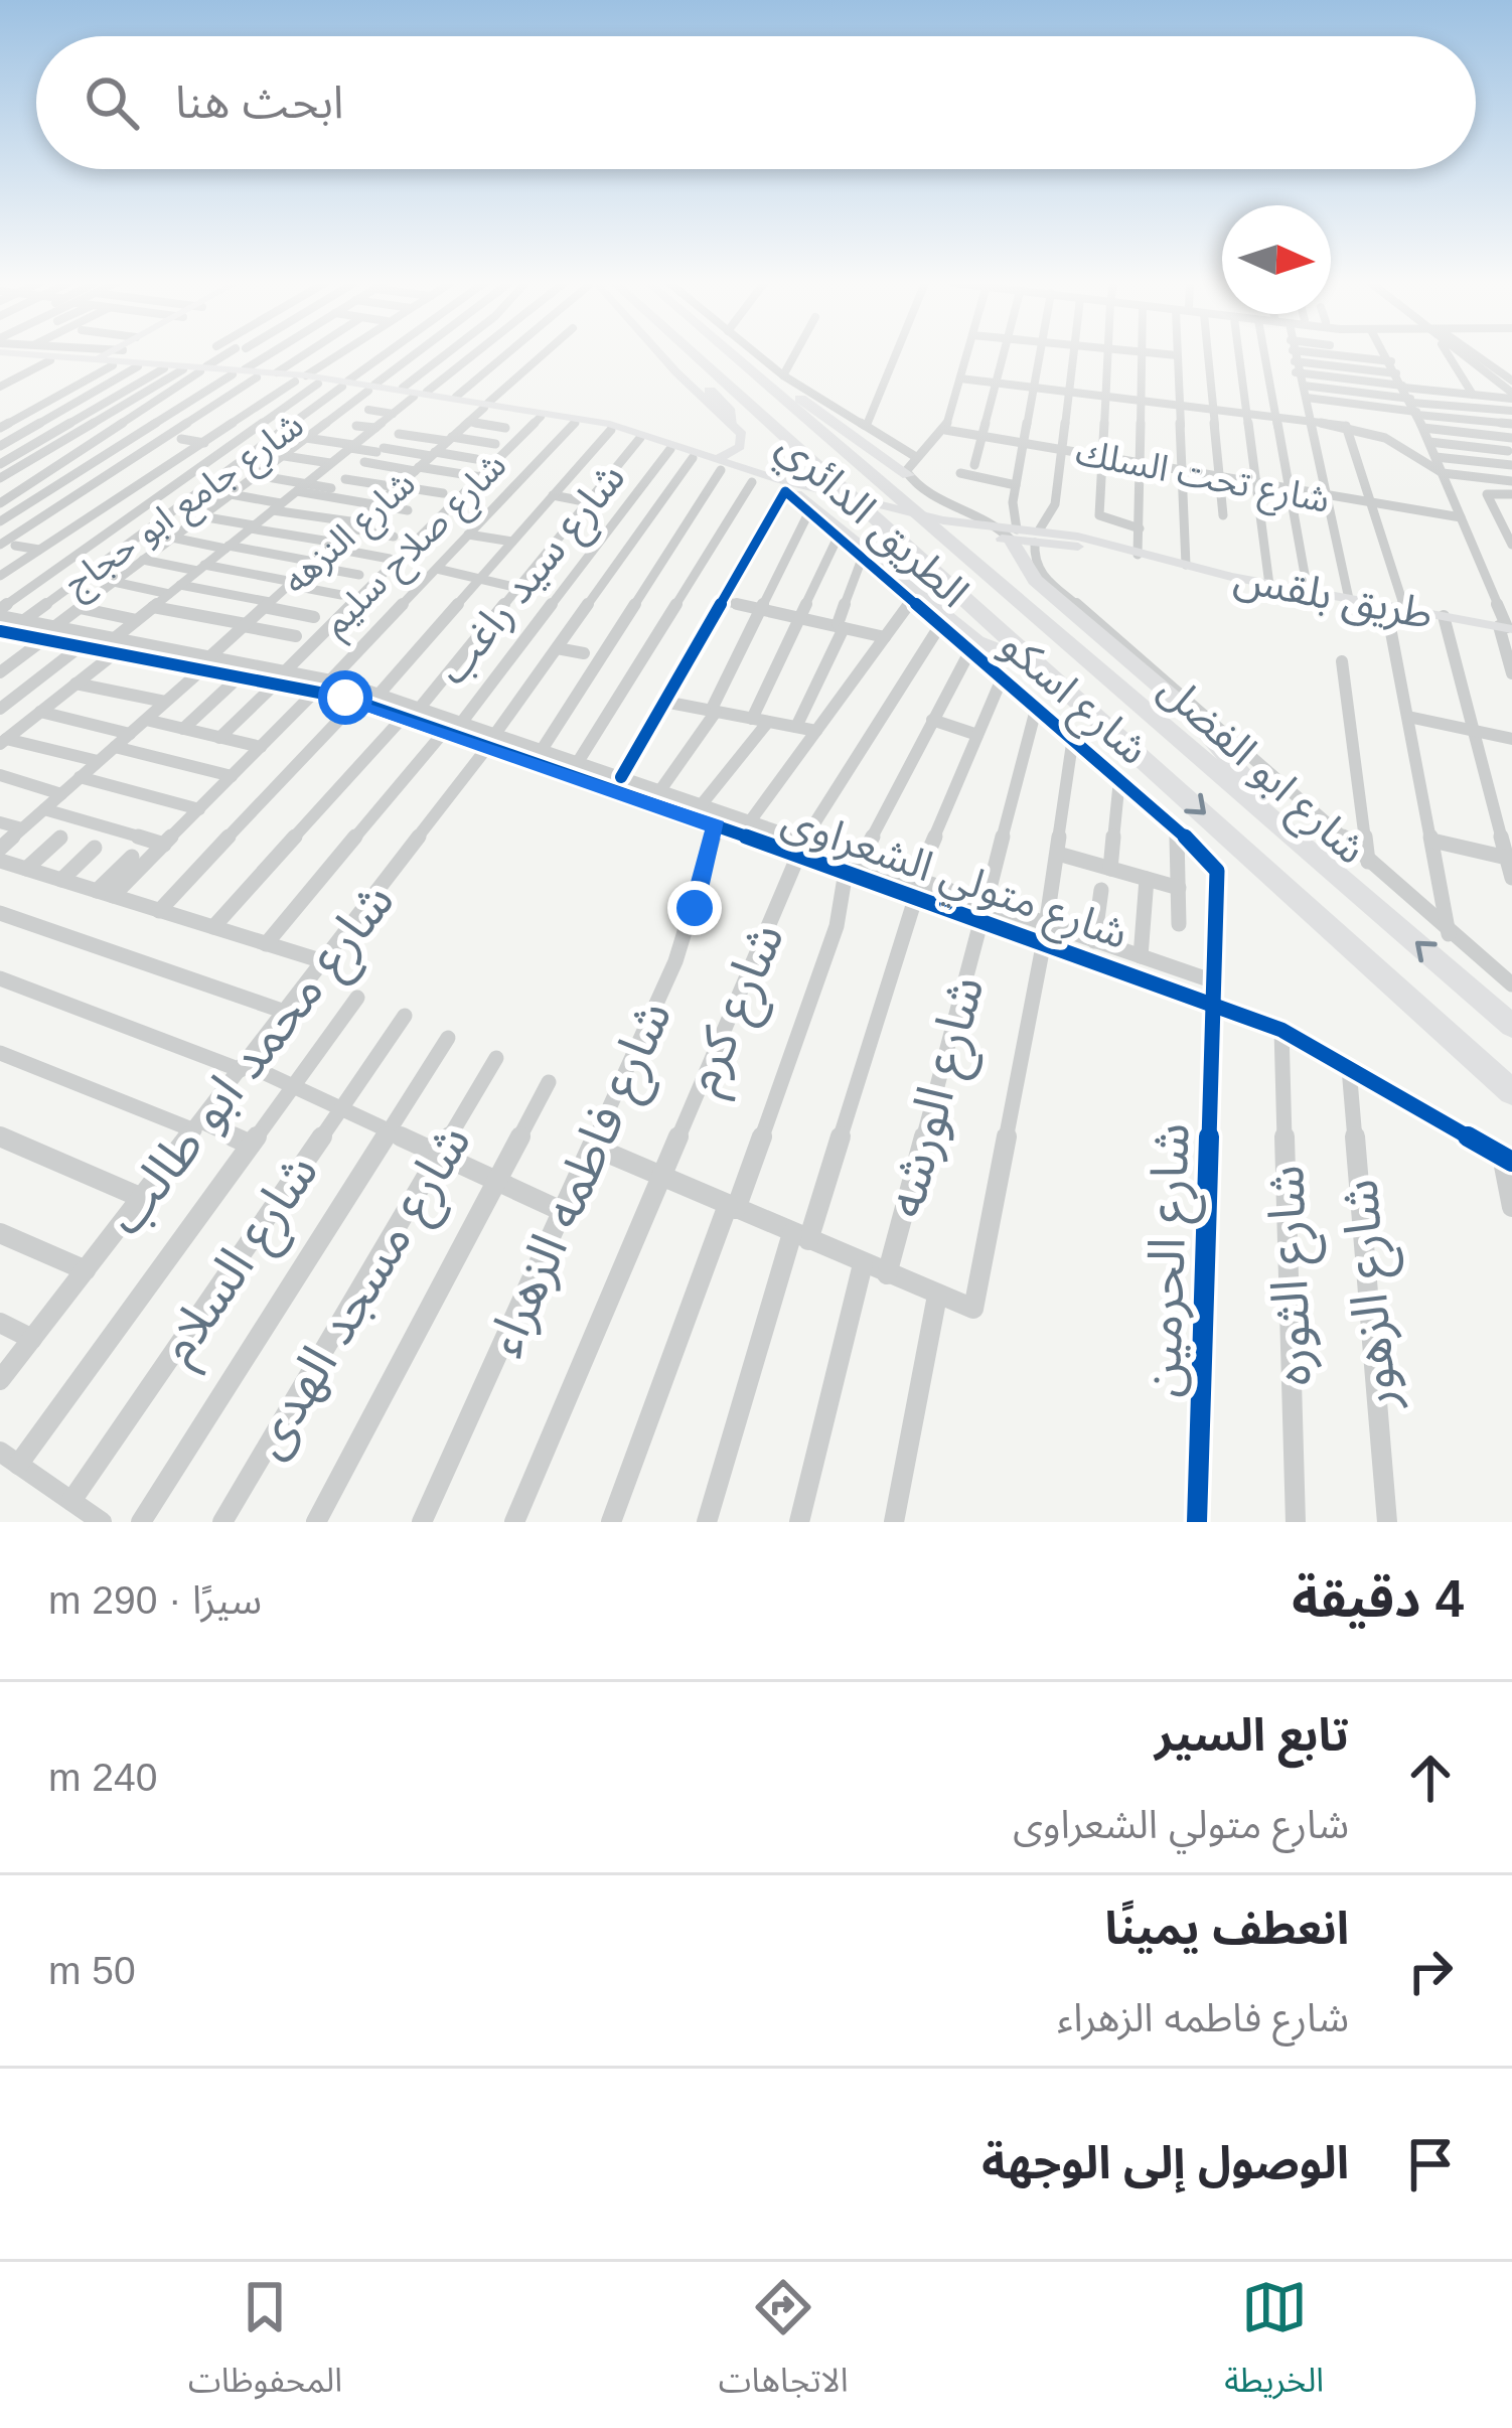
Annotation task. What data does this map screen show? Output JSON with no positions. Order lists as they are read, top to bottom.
{
  "streets": {
    "highway": ["الطريق الدائري"],
    "main road": ["طريق بلقس", "شارع اسكو"],
    "street": [
      "شارع تحت السلك",
      "شارع جامع ابو حجاج",
      "شارع النزهه",
      "شارع صلاح سليم",
      "شارع سيد راغب",
      "شارع ابو الفضل",
      "شارع متولي الشعراوى",
      "شارع كرم",
      "شارع محمد ابو طالب",
      "شارع الورشه",
      "شارع فاطمه الزهراء",
      "شارع السلام",
      "شارع الحرمين",
      "شارع الثوره",
      "شارع مسجد الهدى",
      "شارع الزهور"
    ]
  },
  "crossings": [
    ["شارع جامع ابو حجاج", "شارع اسكو"],
    ["شارع جامع ابو حجاج", "شارع متولي الشعراوى"],
    ["شارع النزهه", "شارع اسكو"],
    ["شارع النزهه", "شارع متولي الشعراوى"],
    ["شارع صلاح سليم", "شارع اسكو"],
    ["شارع صلاح سليم", "شارع متولي الشعراوى"],
    ["شارع سيد راغب", "شارع اسكو"],
    ["شارع سيد راغب", "شارع متولي الشعراوى"],
    ["طريق بلقس", "شارع اسكو"],
    ["طريق بلقس", "شارع ابو الفضل"],
    ["شارع اسكو", "شارع متولي الشعراوى"],
    ["شارع اسكو", "شارع كرم"],
    ["شارع اسكو", "شارع محمد ابو طالب"],
    ["شارع اسكو", "شارع الورشه"],
    ["شارع اسكو", "شارع الحرمين"],
    ["شارع متولي الشعراوى", "شارع كرم"],
    ["شارع متولي الشعراوى", "شارع محمد ابو طالب"],
    ["شارع متولي الشعراوى", "شارع الورشه"],
    ["شارع متولي الشعراوى", "شارع فاطمه الزهراء"],
    ["شارع متولي الشعراوى", "شارع الحرمين"],
    ["شارع متولي الشعراوى", "شارع الثوره"],
    ["شارع متولي الشعراوى", "شارع الزهور"]
  ],
  "north": "right",
  "page": {
    "search": "ابحث هنا",
    "heading": ["4 دقيقة", "سيرًا · 290 m"],
    "list": [
      ["تابع السير", "شارع متولي الشعراوى", "240 m"],
      ["انعطف يمينًا", "شارع فاطمه الزهراء", "50 m"],
      "الوصول إلى الوجهة"
    ],
    "nav": ["الخريطة", "الاتجاهات", "المحفوظات"]
  }
}
